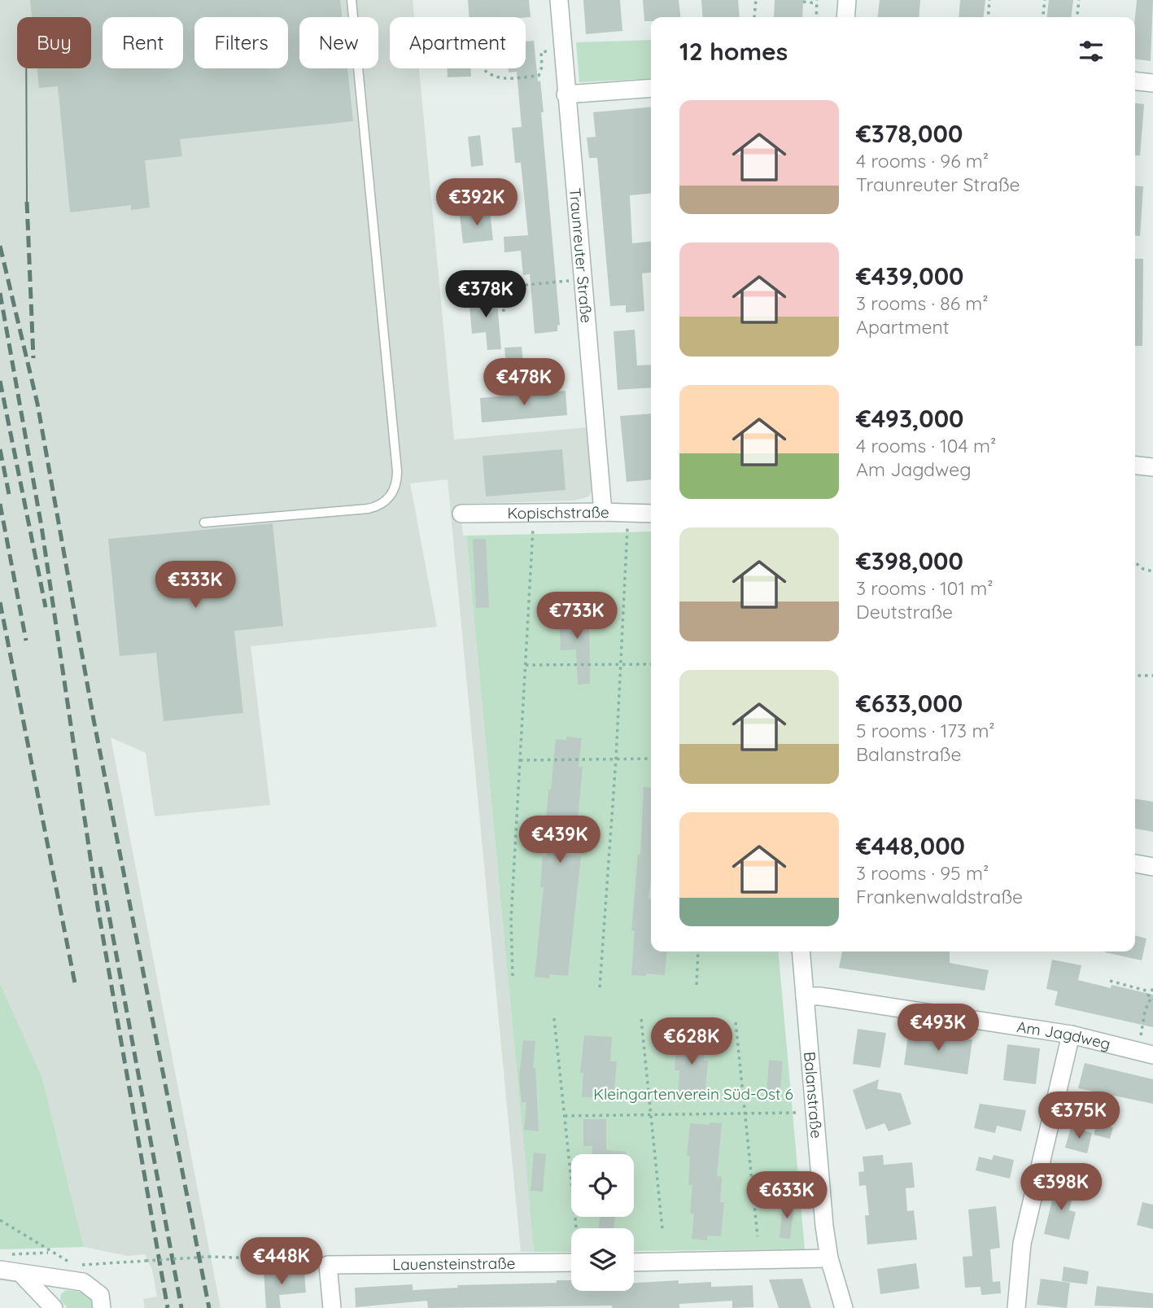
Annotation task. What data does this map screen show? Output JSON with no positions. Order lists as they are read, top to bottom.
{
  "streets": {
    "street": [
      "Traunreuter Straße",
      "Kopischstraße",
      "Am Jagdweg",
      "Balanstraße",
      "Lauensteinstraße"
    ]
  },
  "crossings": [
    ["Traunreuter Straße", "Kopischstraße"],
    ["Am Jagdweg", "Balanstraße"]
  ],
  "parks": ["Kleingartenverein Süd-Ost 6"],
  "page": {
    "chip": [
      "Buy",
      "Rent",
      "Filters",
      "New",
      "Apartment"
    ],
    "heading": "12 homes",
    "list": [
      {
        "name": "€378,000",
        "note": "4 rooms · 96 m² · Traunreuter Straße"
      },
      {
        "name": "€439,000",
        "note": "3 rooms · 86 m² · Apartment"
      },
      {
        "name": "€493,000",
        "note": "4 rooms · 104 m² · Am Jagdweg"
      },
      {
        "name": "€398,000",
        "note": "3 rooms · 101 m² · Deutstraße"
      },
      {
        "name": "€633,000",
        "note": "5 rooms · 173 m² · Balanstraße"
      },
      {
        "name": "€448,000",
        "note": "3 rooms · 95 m² · Frankenwaldstraße"
      }
    ],
    "price": [
      "€392K",
      "€378K",
      "€478K",
      "€333K",
      "€733K",
      "€439K",
      "€493K",
      "€628K",
      "€375K",
      "€398K",
      "€633K",
      "€448K"
    ]
  }
}
